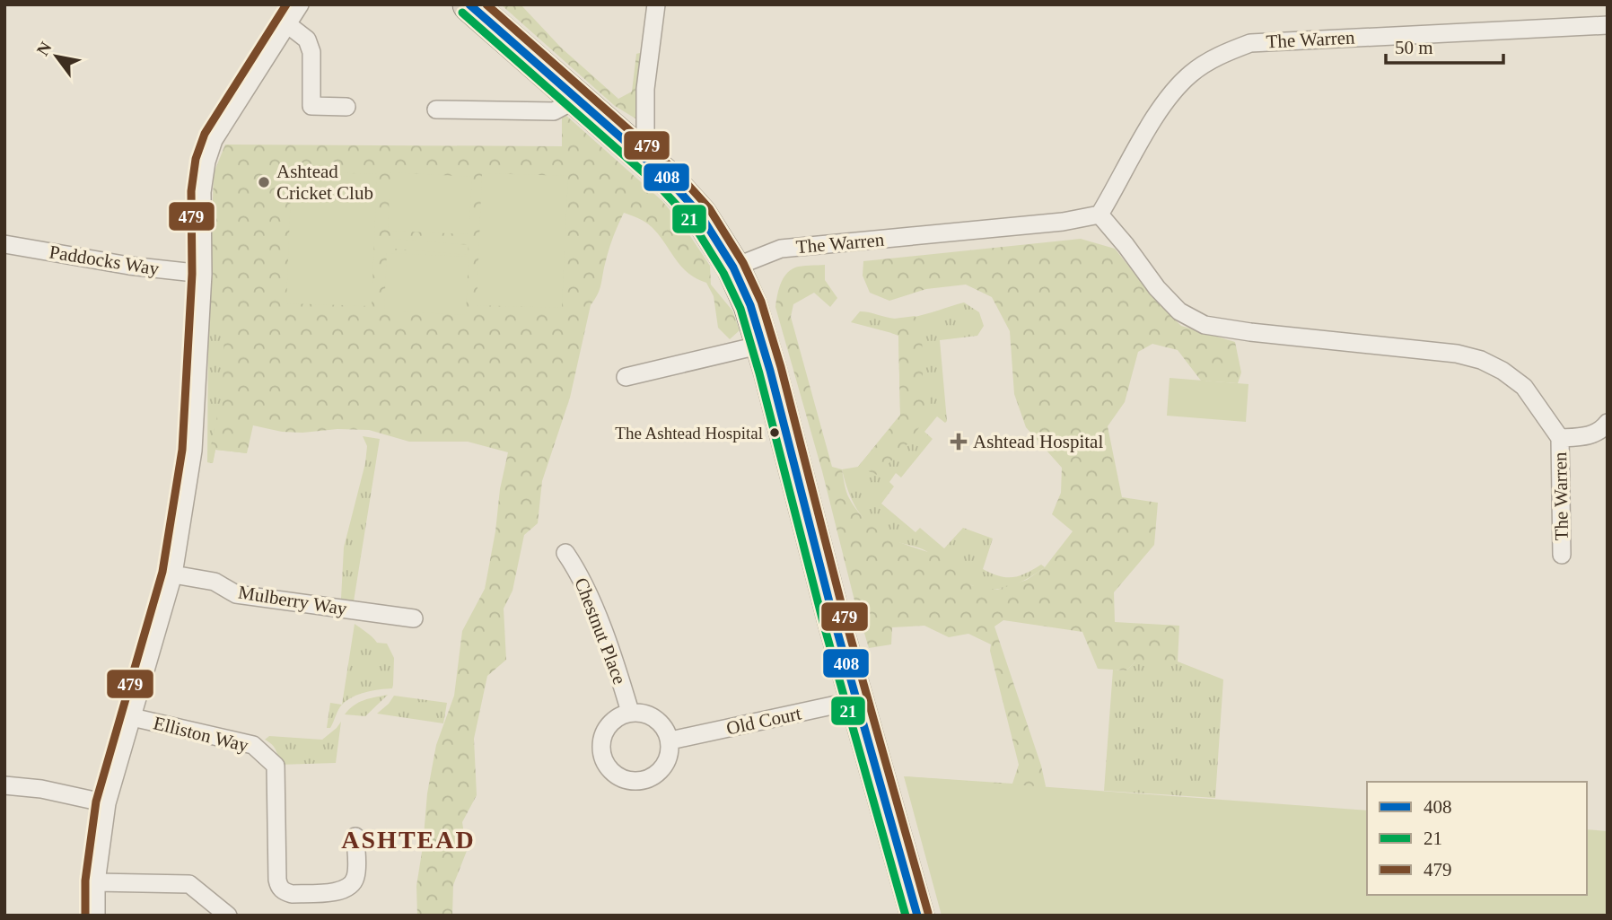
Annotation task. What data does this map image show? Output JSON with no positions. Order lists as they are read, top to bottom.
{
  "streets": {
    "street": [
      "The Warren",
      "Paddocks Way",
      "Mulberry Way",
      "Chestnut Place",
      "Old Court",
      "Elliston Way"
    ]
  },
  "crossings": [
    ["Chestnut Place", "Old Court"]
  ],
  "districts": ["ASHTEAD"],
  "places": {
    "other": ["Ashtead Cricket Club", "The Ashtead Hospital"],
    "health": ["Ashtead Hospital"]
  },
  "lines": ["transit line 408", "transit line 479", "transit line 21"],
  "legend": ["408", "21", "479"],
  "scale_bar": "50 m",
  "north": "top left"
}
